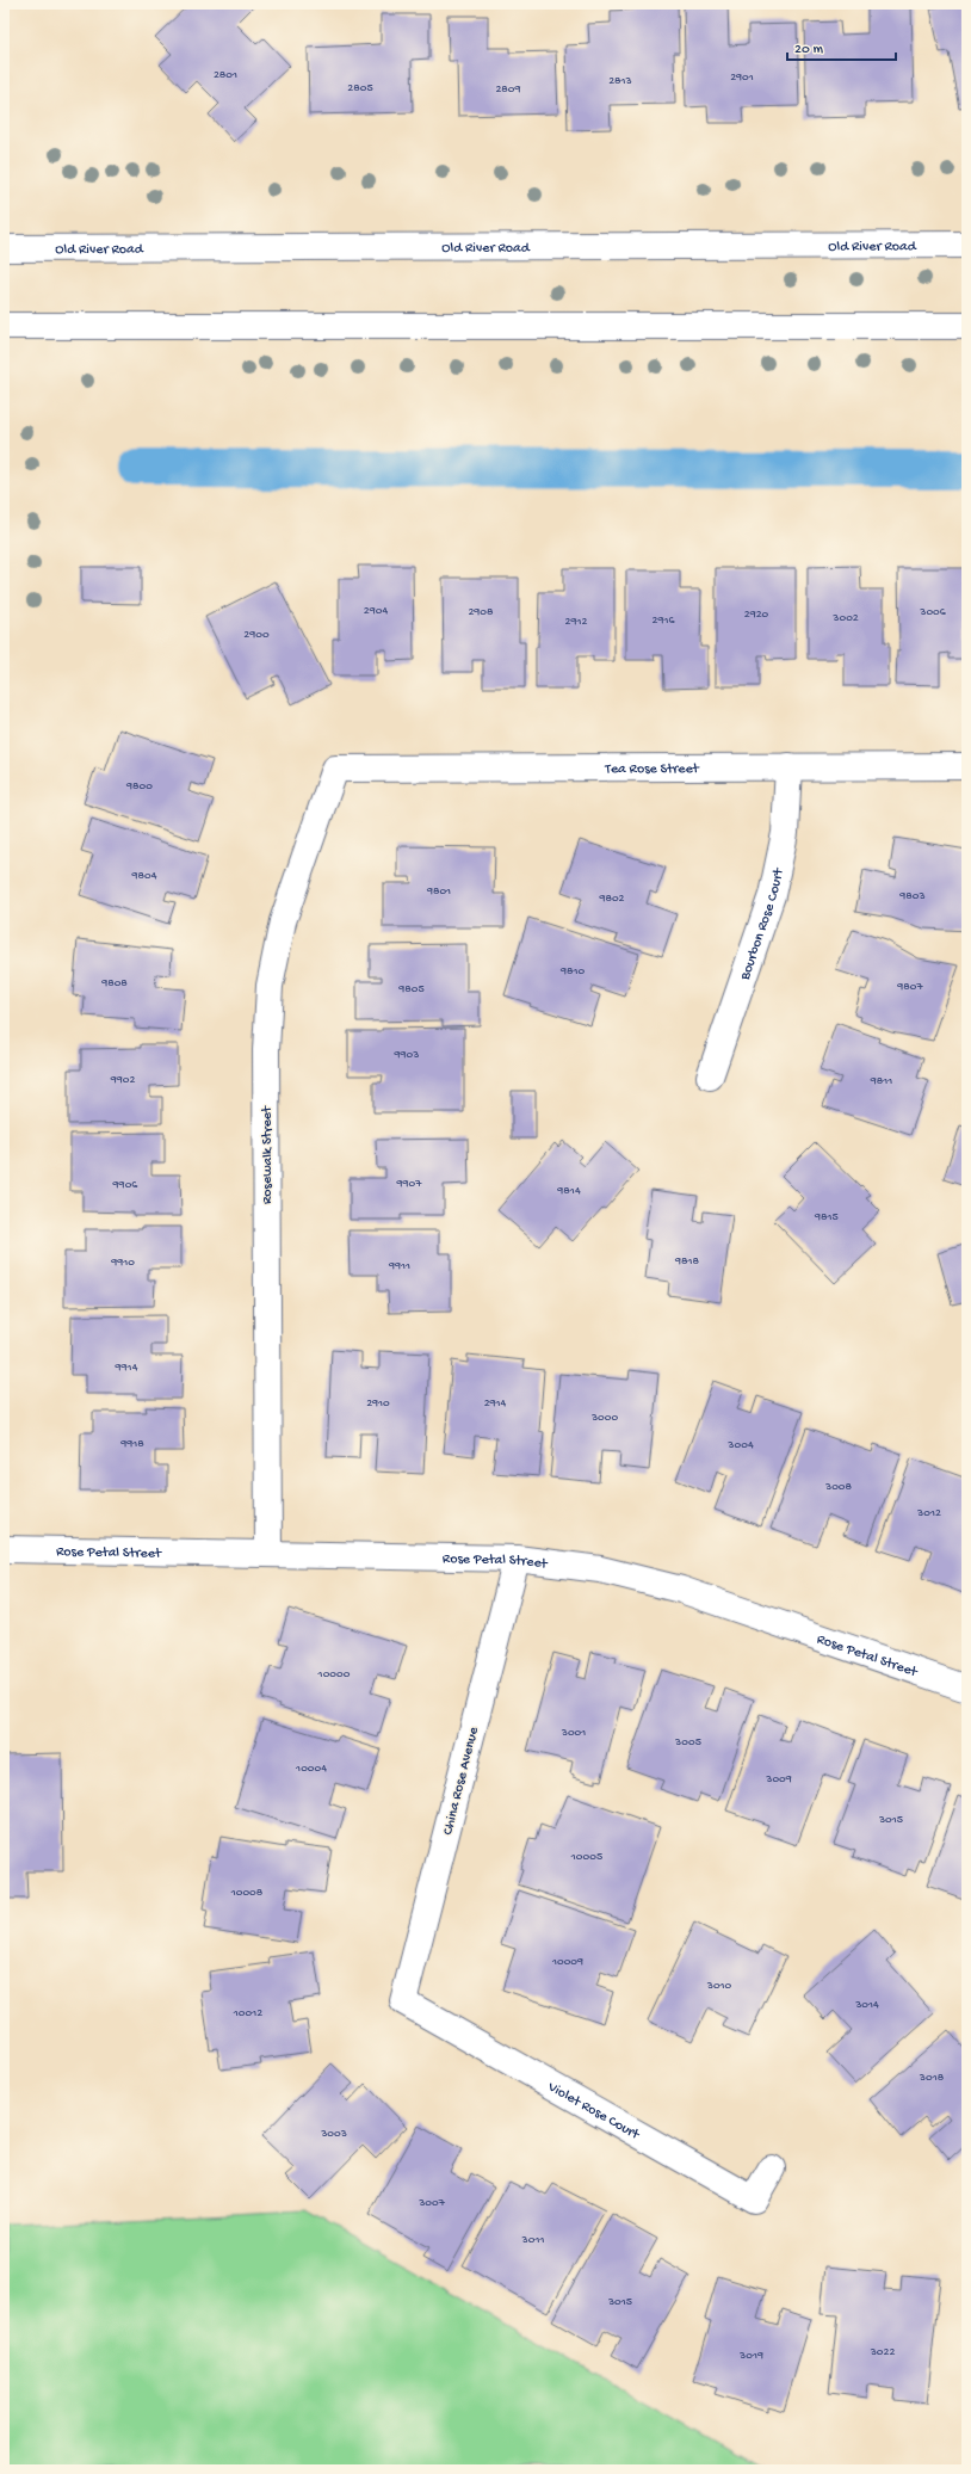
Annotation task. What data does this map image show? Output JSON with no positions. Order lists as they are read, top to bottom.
{
  "streets": {
    "street": [
      "Old River Road",
      "Tea Rose Street",
      "Bourbon Rose Court",
      "Rosewalk Street",
      "Rose Petal Street",
      "China Rose Avenue",
      "Violet Rose Court"
    ]
  },
  "crossings": [
    ["Tea Rose Street", "Bourbon Rose Court"],
    ["Tea Rose Street", "Rosewalk Street"],
    ["Rosewalk Street", "Rose Petal Street"],
    ["Rose Petal Street", "China Rose Avenue"],
    ["China Rose Avenue", "Violet Rose Court"]
  ],
  "house_numbers": [
    "2801",
    "2901",
    "2813",
    "2805",
    "2809",
    "2904",
    "2908",
    "3006",
    "2920",
    "3002",
    "2916",
    "2912",
    "2900",
    "9800",
    "9804",
    "9801",
    "9803",
    "9802",
    "9810",
    "9808",
    "9807",
    "9805",
    "9903",
    "9902",
    "9811",
    "9907",
    "9906",
    "9814",
    "9815",
    "9818",
    "9910",
    "9911",
    "9914",
    "2910",
    "2914",
    "3000",
    "9918",
    "3004",
    "3008",
    "3012",
    "10000",
    "3001",
    "3005",
    "10004",
    "3009",
    "3015",
    "10005",
    "10008",
    "10009",
    "3010",
    "3014",
    "10012",
    "3018",
    "3003",
    "3007",
    "3011",
    "3015",
    "3022",
    "3019"
  ],
  "scale_bar": "20 m"
}
